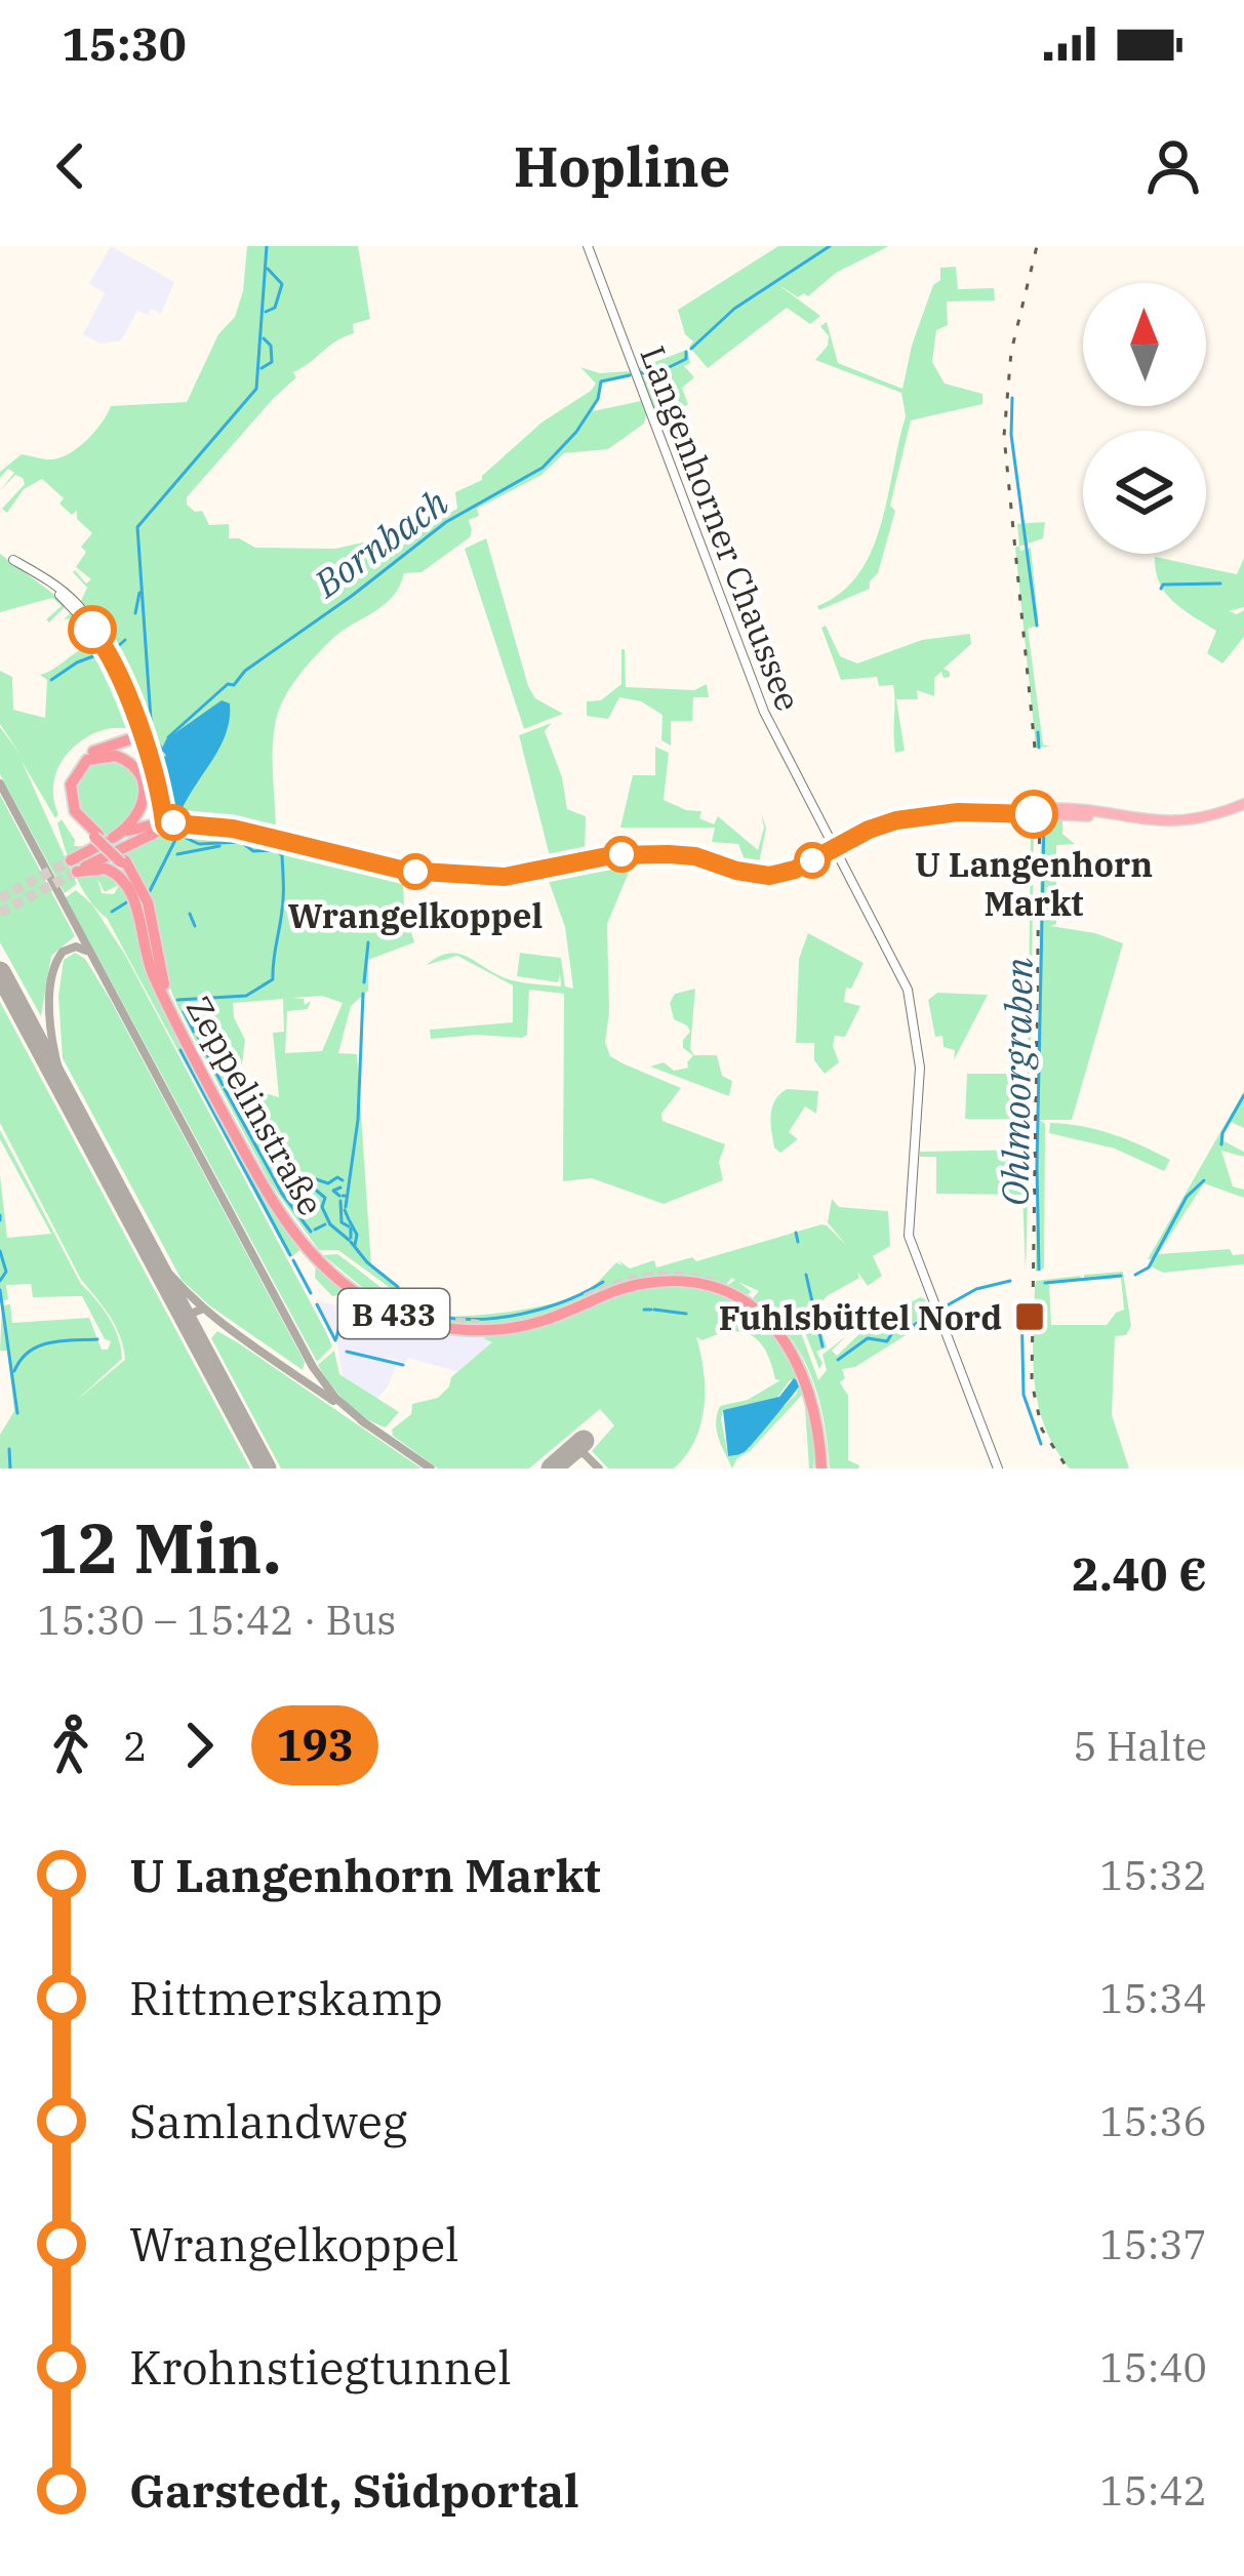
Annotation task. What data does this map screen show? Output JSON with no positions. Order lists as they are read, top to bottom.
{
  "streets": {
    "highway": ["Zeppelinstraße", "B 433"],
    "main road": ["Langenhorner Chaussee"]
  },
  "crossings": [
    ["Zeppelinstraße", "B 433"]
  ],
  "water": ["Bornbach", "Ohlmoorgraben"],
  "places": {
    "other": ["U Langenhorn Markt", "Wrangelkoppel"],
    "transit": ["Fuhlsbüttel Nord"]
  },
  "lines": ["bus line 193"],
  "north": "top",
  "page": {
    "status": "15:30",
    "header": "Hopline",
    "heading": ["12 Min.", "15:30 – 15:42 · Bus", "2.40 €"],
    "legs": ["2", "193", "5 Halte"],
    "list": [
      {
        "name": "U Langenhorn Markt",
        "value": "15:32"
      },
      {
        "name": "Rittmerskamp",
        "value": "15:34"
      },
      {
        "name": "Samlandweg",
        "value": "15:36"
      },
      {
        "name": "Wrangelkoppel",
        "value": "15:37"
      },
      {
        "name": "Krohnstiegtunnel",
        "value": "15:40"
      },
      {
        "name": "Garstedt, Südportal",
        "value": "15:42"
      }
    ]
  }
}
